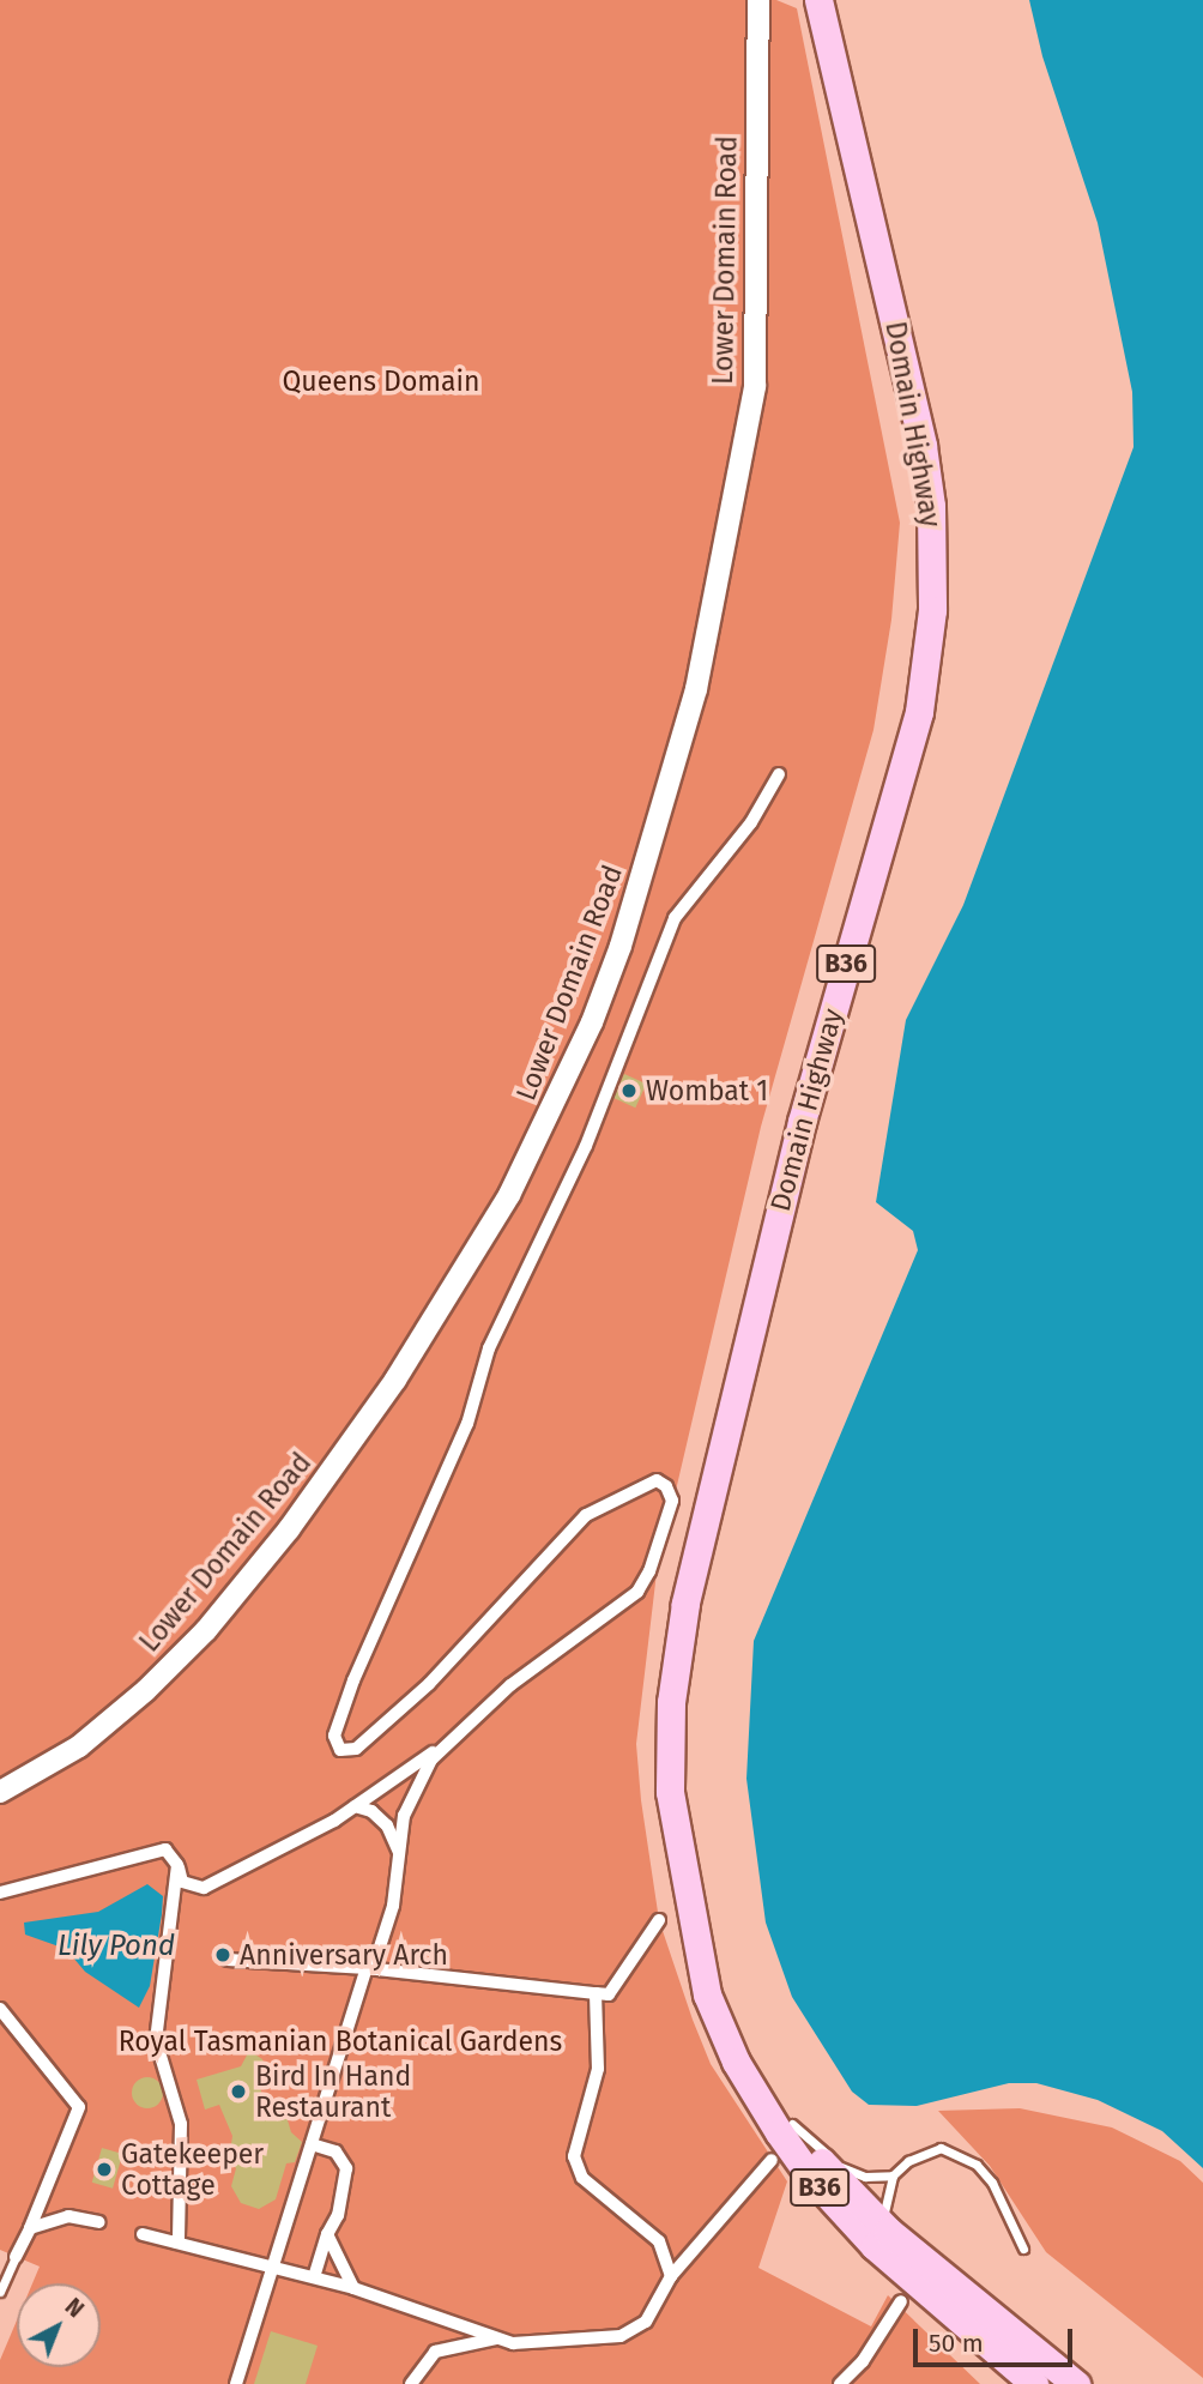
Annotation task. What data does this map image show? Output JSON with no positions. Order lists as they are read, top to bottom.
{
  "streets": {
    "main road": ["Domain Highway", "B36"],
    "street": ["Lower Domain Road"]
  },
  "water": ["Lily Pond"],
  "parks": ["Queens Domain", "Royal Tasmanian Botanical Gardens"],
  "places": [
    "Wombat 1",
    "Anniversary Arch",
    "Bird In Hand Restaurant",
    "Gatekeeper Cottage"
  ],
  "scale_bar": "50 m",
  "north": "top right"
}
